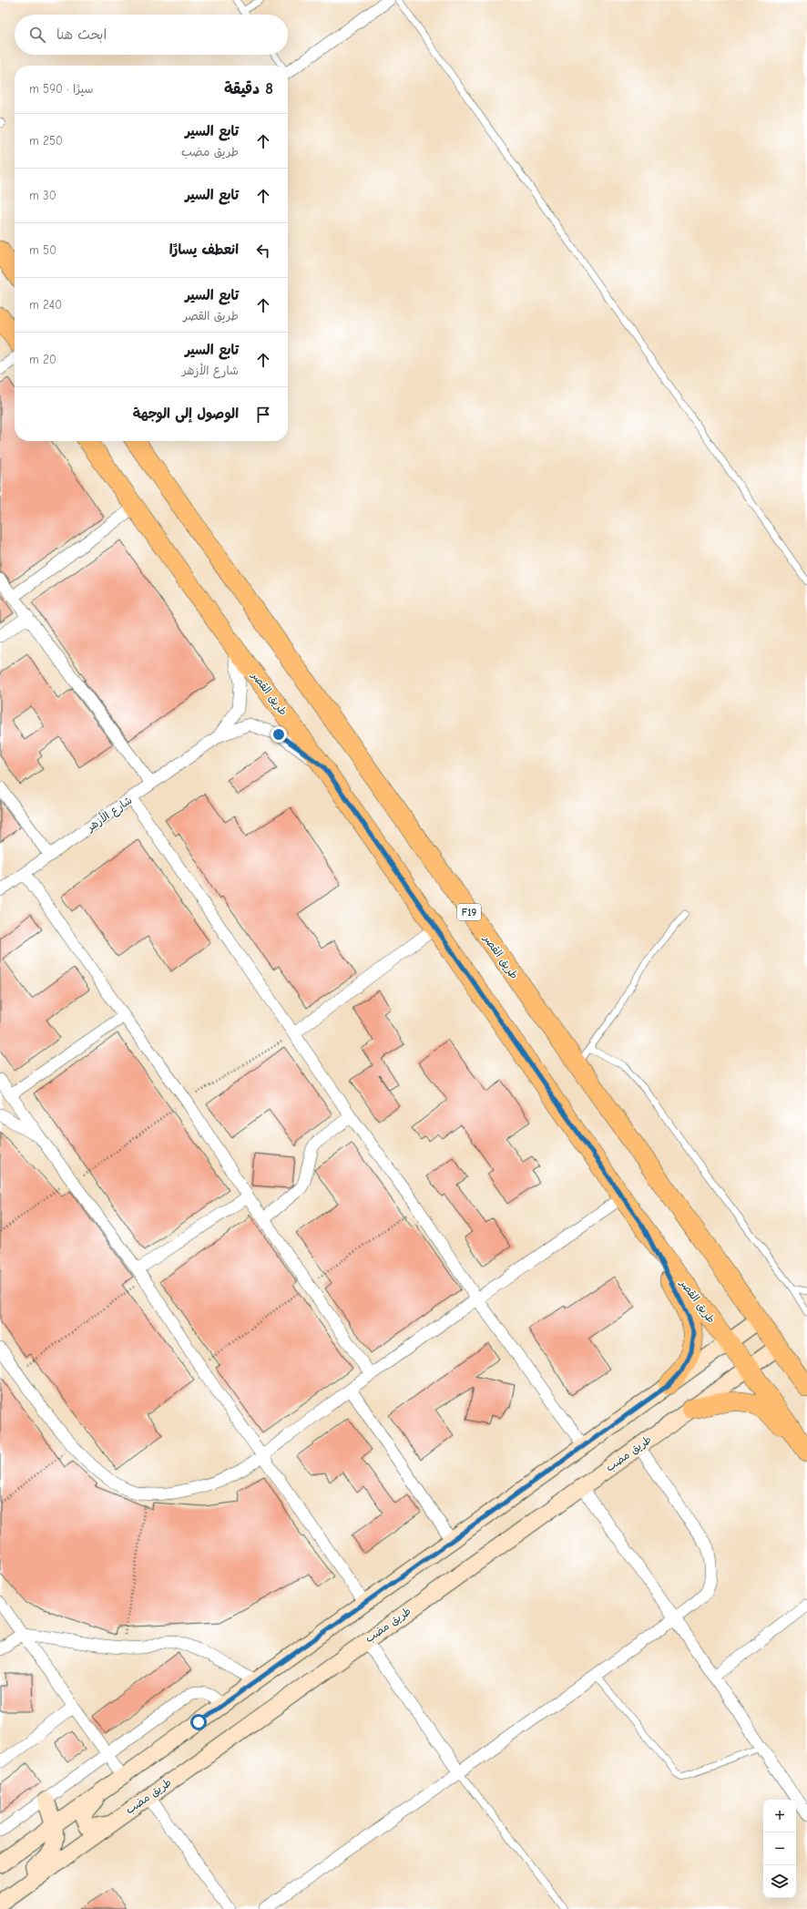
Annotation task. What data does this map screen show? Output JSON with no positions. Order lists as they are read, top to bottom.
{
  "streets": {
    "main road": ["طريق القصر", "F19", "طريق مضب"],
    "street": ["شارع الأزهر"]
  },
  "crossings": [
    ["طريق القصر", "شارع الأزهر"],
    ["طريق القصر", "طريق مضب"]
  ],
  "page": {
    "search": "ابحث هنا",
    "heading": ["8 دقيقة", "سيرًا · 590 m"],
    "list": [
      ["تابع السير", "طريق مضب", "250 m"],
      ["تابع السير", "30 m"],
      ["انعطف يسارًا", "50 m"],
      ["تابع السير", "طريق القصر", "240 m"],
      ["تابع السير", "شارع الأزهر", "20 m"],
      "الوصول إلى الوجهة"
    ],
    "map_buttons": ["+", "−"]
  }
}
